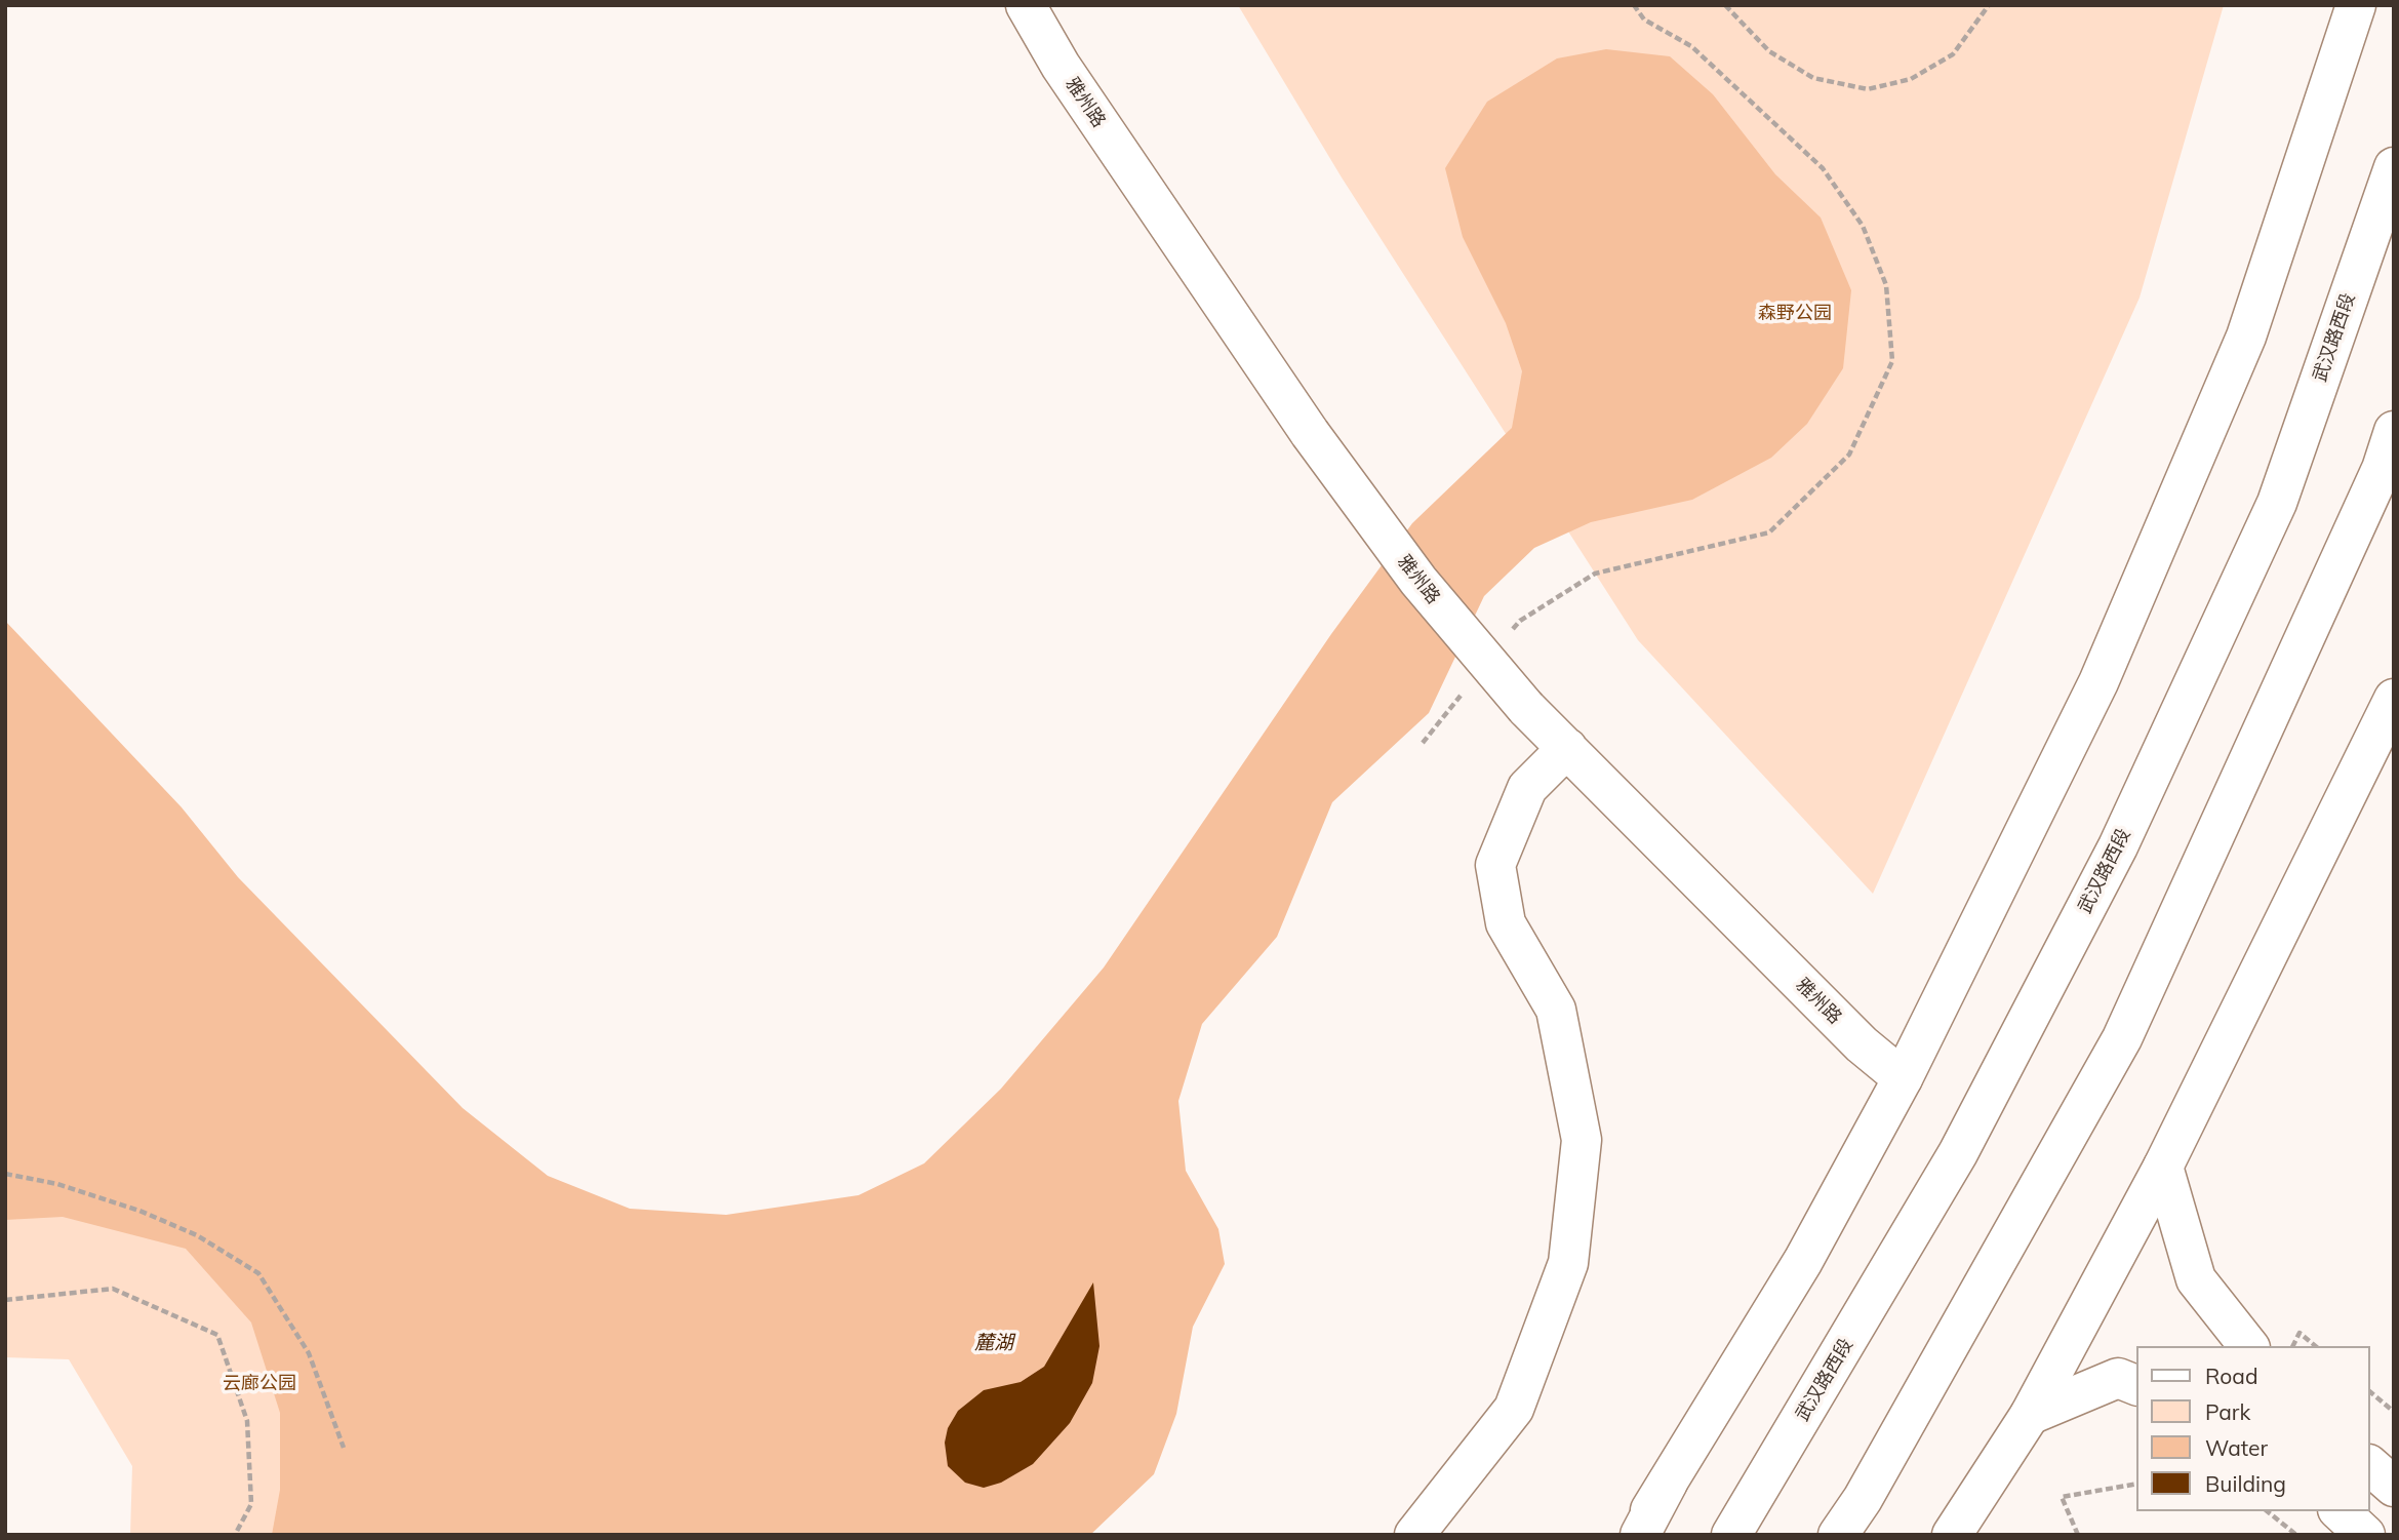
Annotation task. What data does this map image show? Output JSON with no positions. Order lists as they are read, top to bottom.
{
  "streets": {
    "main road": ["雅州路", "武汉路西段"]
  },
  "water": ["麓湖"],
  "parks": ["森野公园", "云廊公园"],
  "legend": [
    "Road",
    "Park",
    "Water",
    "Building"
  ]
}
